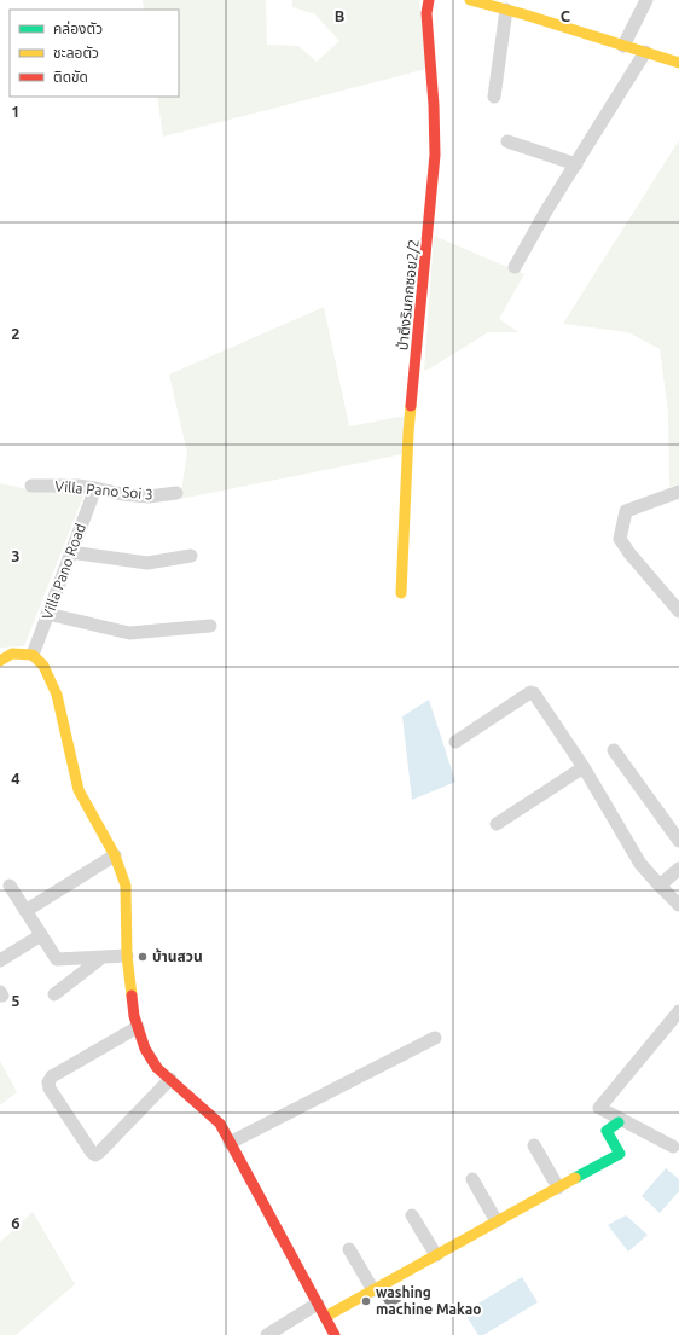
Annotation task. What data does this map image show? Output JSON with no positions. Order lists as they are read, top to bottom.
{
  "streets": {
    "street": ["ป่าตึงริมกกซอย2/2", "Villa Pano Soi 3", "Villa Pano Road"]
  },
  "crossings": [
    ["Villa Pano Soi 3", "Villa Pano Road"]
  ],
  "places": ["บ้านสวน", "washing machine Makao"],
  "legend": ["คล่องตัว", "ชะลอตัว", "ติดขัด"],
  "grid": {
    "columns": ["B", "C"],
    "rows": [
      "1",
      "2",
      "3",
      "4",
      "5",
      "6"
    ]
  }
}
